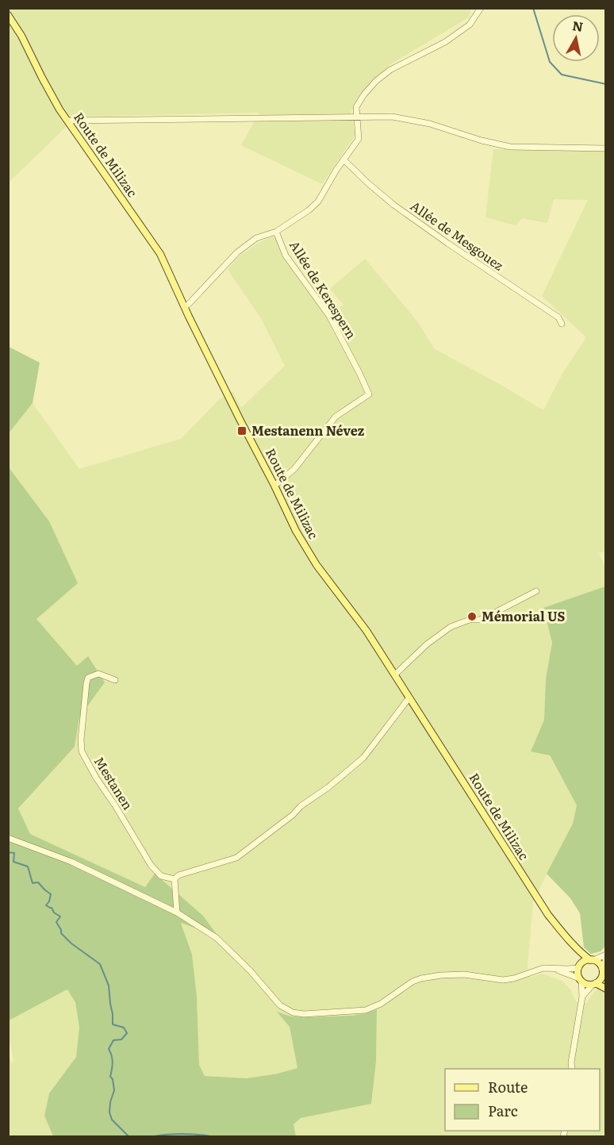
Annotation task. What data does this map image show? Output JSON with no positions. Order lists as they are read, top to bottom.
{
  "streets": {
    "main road": ["Route de Milizac"],
    "street": ["Allée de Mesgouez", "Allée de Kerespern", "Mestanen"]
  },
  "crossings": [
    ["Route de Milizac", "Allée de Kerespern"]
  ],
  "places": {
    "transit": ["Mestanenn Névez"],
    "other": ["Mémorial US"]
  },
  "legend": ["Route", "Parc"],
  "north": "top"
}
